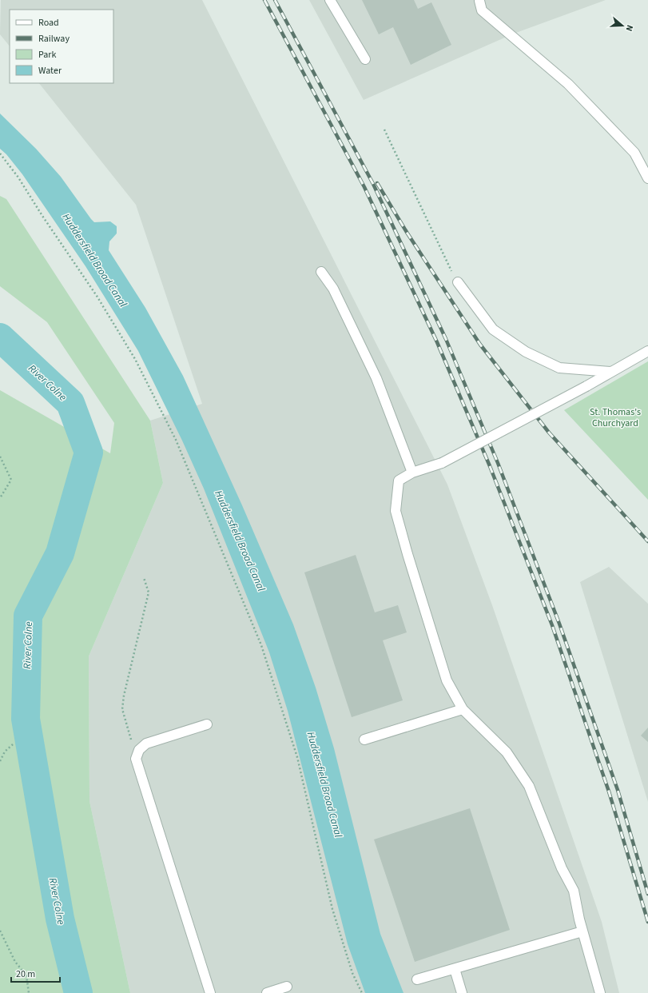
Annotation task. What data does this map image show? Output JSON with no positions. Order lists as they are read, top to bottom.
{
  "water": ["Huddersfield Broad Canal", "River Colne"],
  "parks": ["St. Thomas's Churchyard"],
  "legend": [
    "Road",
    "Railway",
    "Park",
    "Water"
  ],
  "scale_bar": "20 m",
  "north": "right"
}
